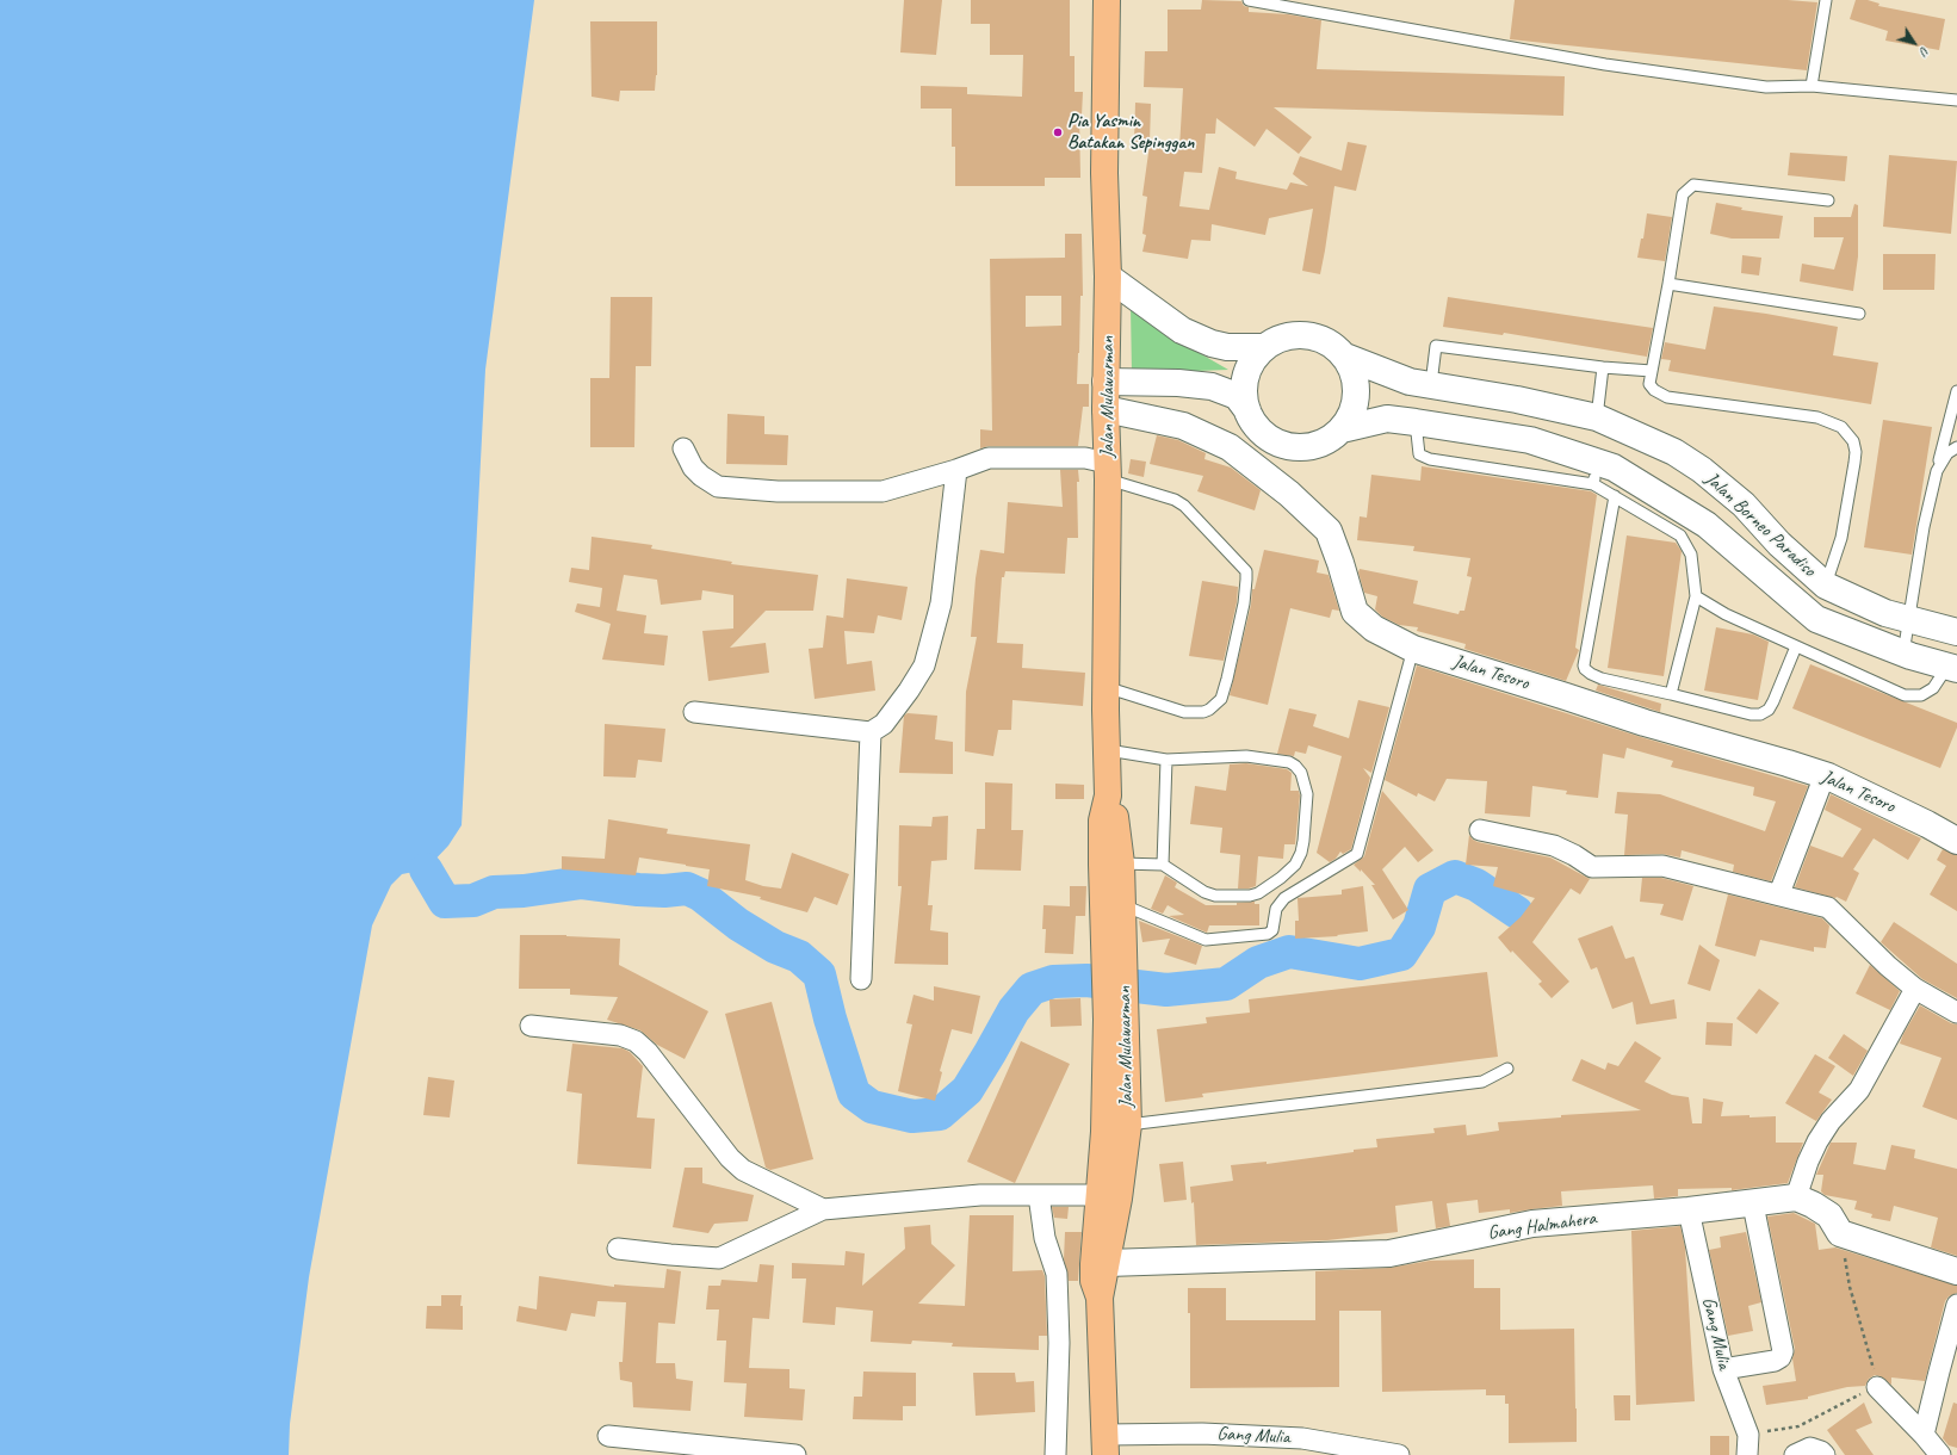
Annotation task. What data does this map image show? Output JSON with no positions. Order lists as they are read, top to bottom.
{
  "streets": {
    "highway": ["Jalan Mulawarman"],
    "street": [
      "Jalan Borneo Paradiso",
      "Jalan Tesoro",
      "Gang Halmahera",
      "Gang Mulia"
    ]
  },
  "crossings": [
    ["Jalan Mulawarman", "Jalan Tesoro"],
    ["Jalan Mulawarman", "Gang Halmahera"],
    ["Jalan Mulawarman", "Gang Mulia"],
    ["Gang Halmahera", "Gang Mulia"]
  ],
  "places": ["Pia Yasmin Batakan Sepinggan"],
  "north": "bottom right"
}
